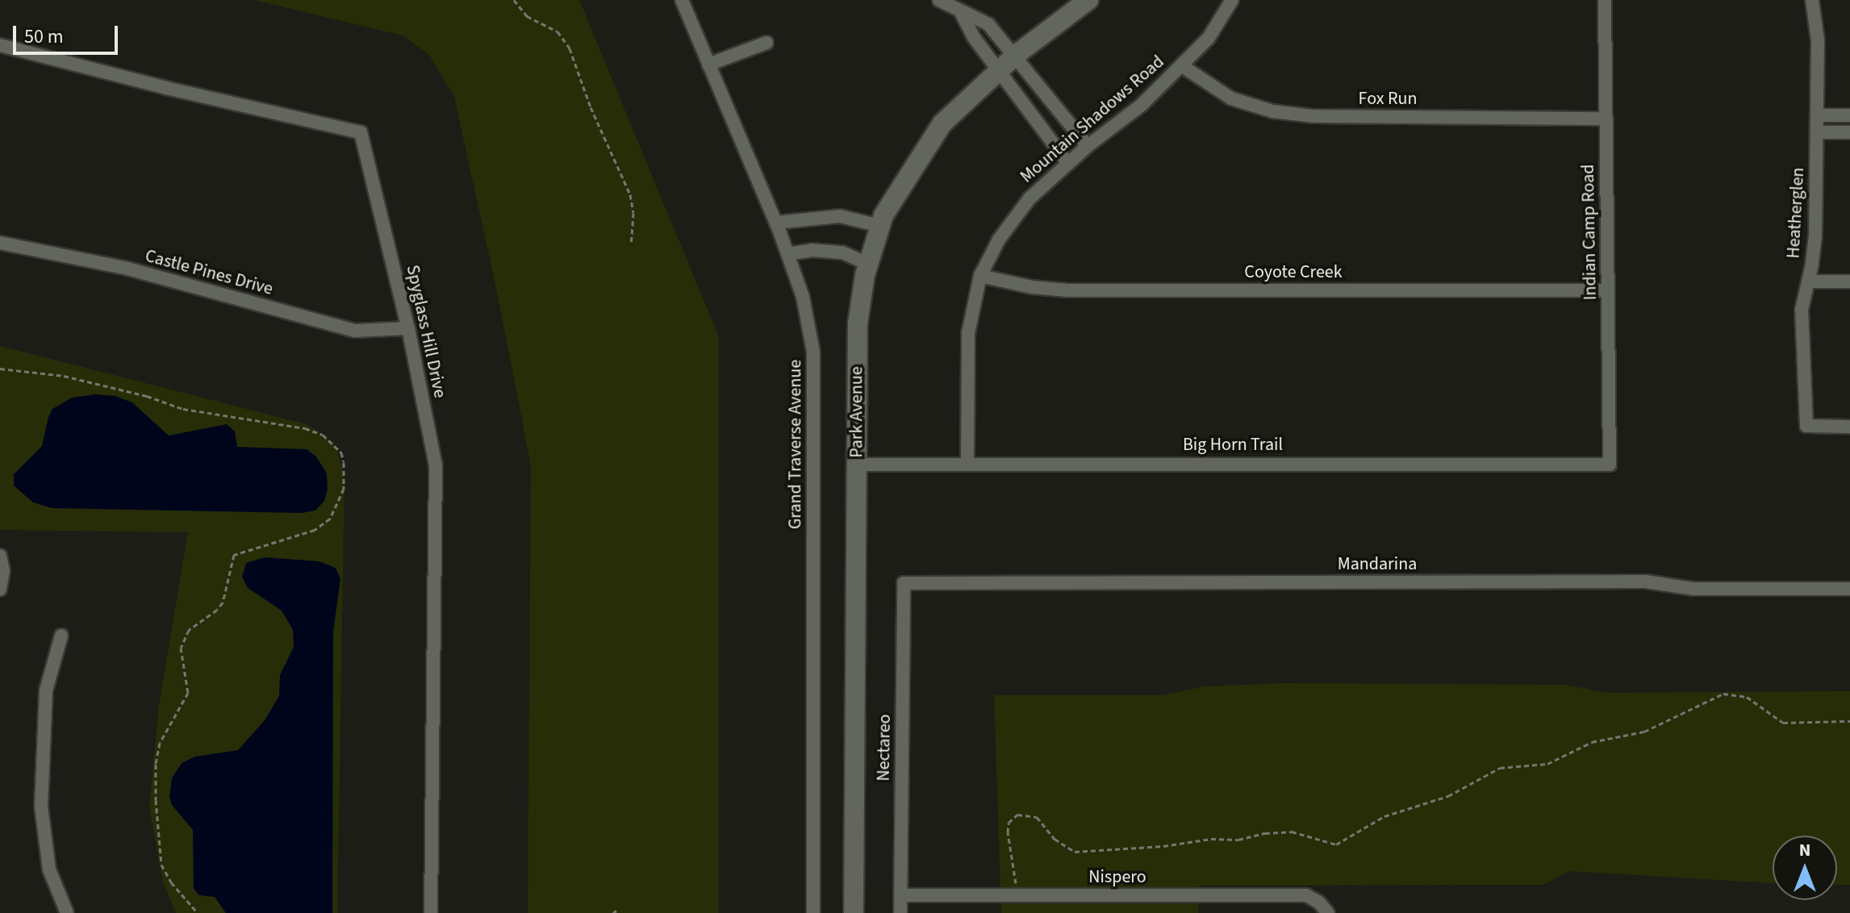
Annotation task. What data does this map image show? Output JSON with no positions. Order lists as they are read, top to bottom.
{
  "streets": {
    "street": [
      "Fox Run",
      "Mountain Shadows Road",
      "Heatherglen",
      "Indian Camp Road",
      "Castle Pines Drive",
      "Coyote Creek",
      "Spyglass Hill Drive",
      "Park Avenue",
      "Grand Traverse Avenue",
      "Big Horn Trail",
      "Mandarina",
      "Nectareo",
      "Nispero"
    ]
  },
  "crossings": [
    ["Fox Run", "Mountain Shadows Road"],
    ["Fox Run", "Indian Camp Road"],
    ["Mountain Shadows Road", "Coyote Creek"],
    ["Mountain Shadows Road", "Big Horn Trail"],
    ["Indian Camp Road", "Coyote Creek"],
    ["Indian Camp Road", "Big Horn Trail"],
    ["Castle Pines Drive", "Spyglass Hill Drive"],
    ["Park Avenue", "Big Horn Trail"],
    ["Mandarina", "Nectareo"],
    ["Nectareo", "Nispero"]
  ],
  "scale_bar": "50 m",
  "north": "top"
}
